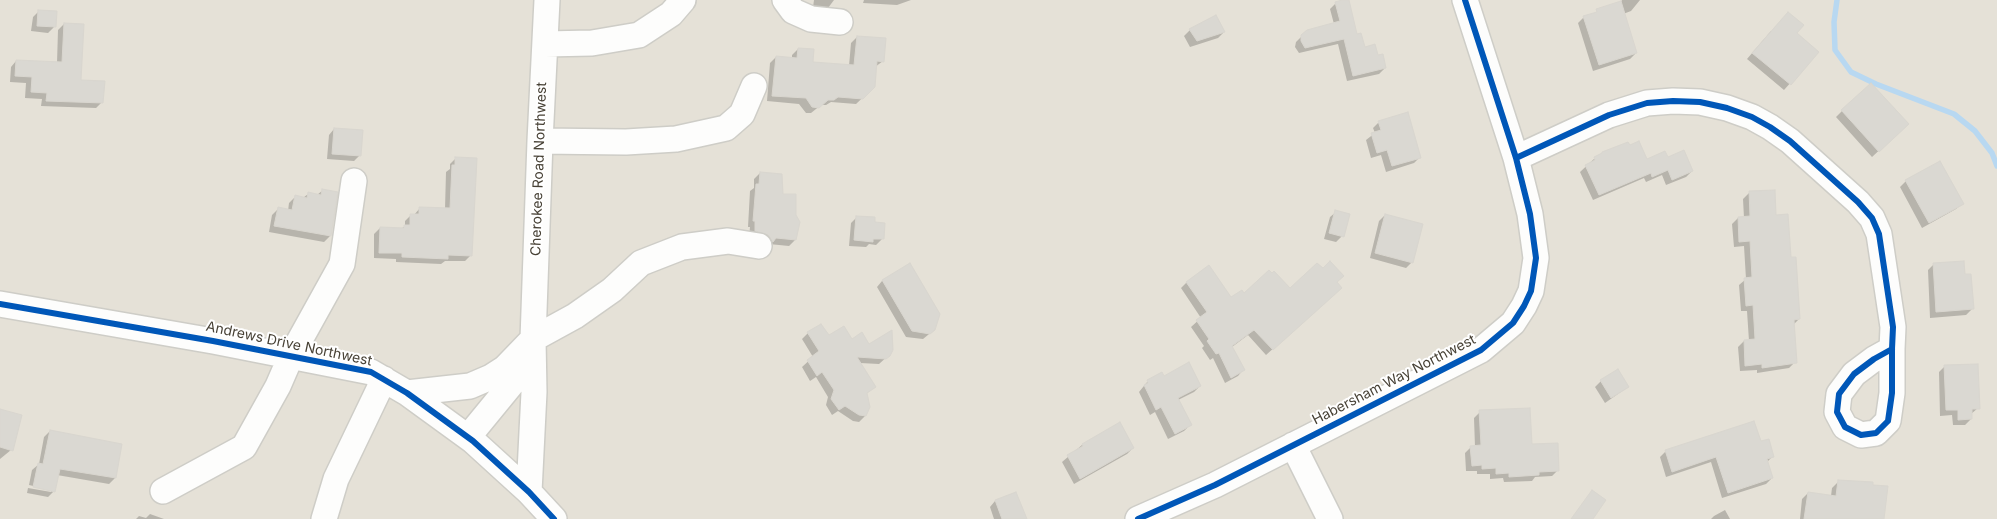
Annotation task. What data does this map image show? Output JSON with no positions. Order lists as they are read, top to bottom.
{
  "streets": {
    "street": ["Cherokee Road Northwest", "Andrews Drive Northwest", "Habersham Way Northwest"]
  },
  "crossings": [
    ["Cherokee Road Northwest", "Andrews Drive Northwest"]
  ]
}
